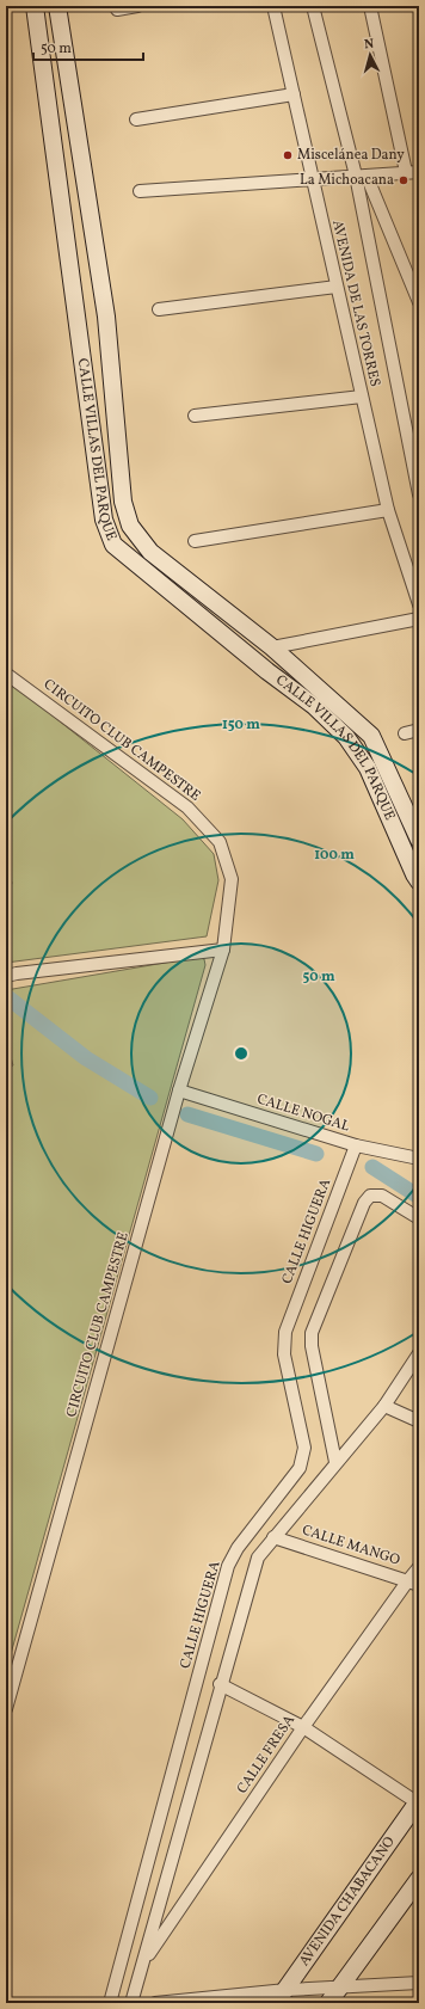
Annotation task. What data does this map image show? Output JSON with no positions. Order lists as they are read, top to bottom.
{
  "streets": {
    "main road": ["CALLE VILLAS DEL PARQUE", "AVENIDA CHABACANO"],
    "street": [
      "AVENIDA DE LAS TORRES",
      "CIRCUITO CLUB CAMPESTRE",
      "CALLE NOGAL",
      "CALLE HIGUERA",
      "CALLE MANGO",
      "CALLE FRESA"
    ]
  },
  "crossings": [
    ["CIRCUITO CLUB CAMPESTRE", "CALLE NOGAL"],
    ["CALLE NOGAL", "CALLE HIGUERA"],
    ["CALLE MANGO", "CALLE FRESA"]
  ],
  "places": ["Miscelánea Dany", "La Michoacana"],
  "scale_bar": "50 m",
  "north": "top",
  "rings": ["150 m", "100 m", "50 m"]
}
